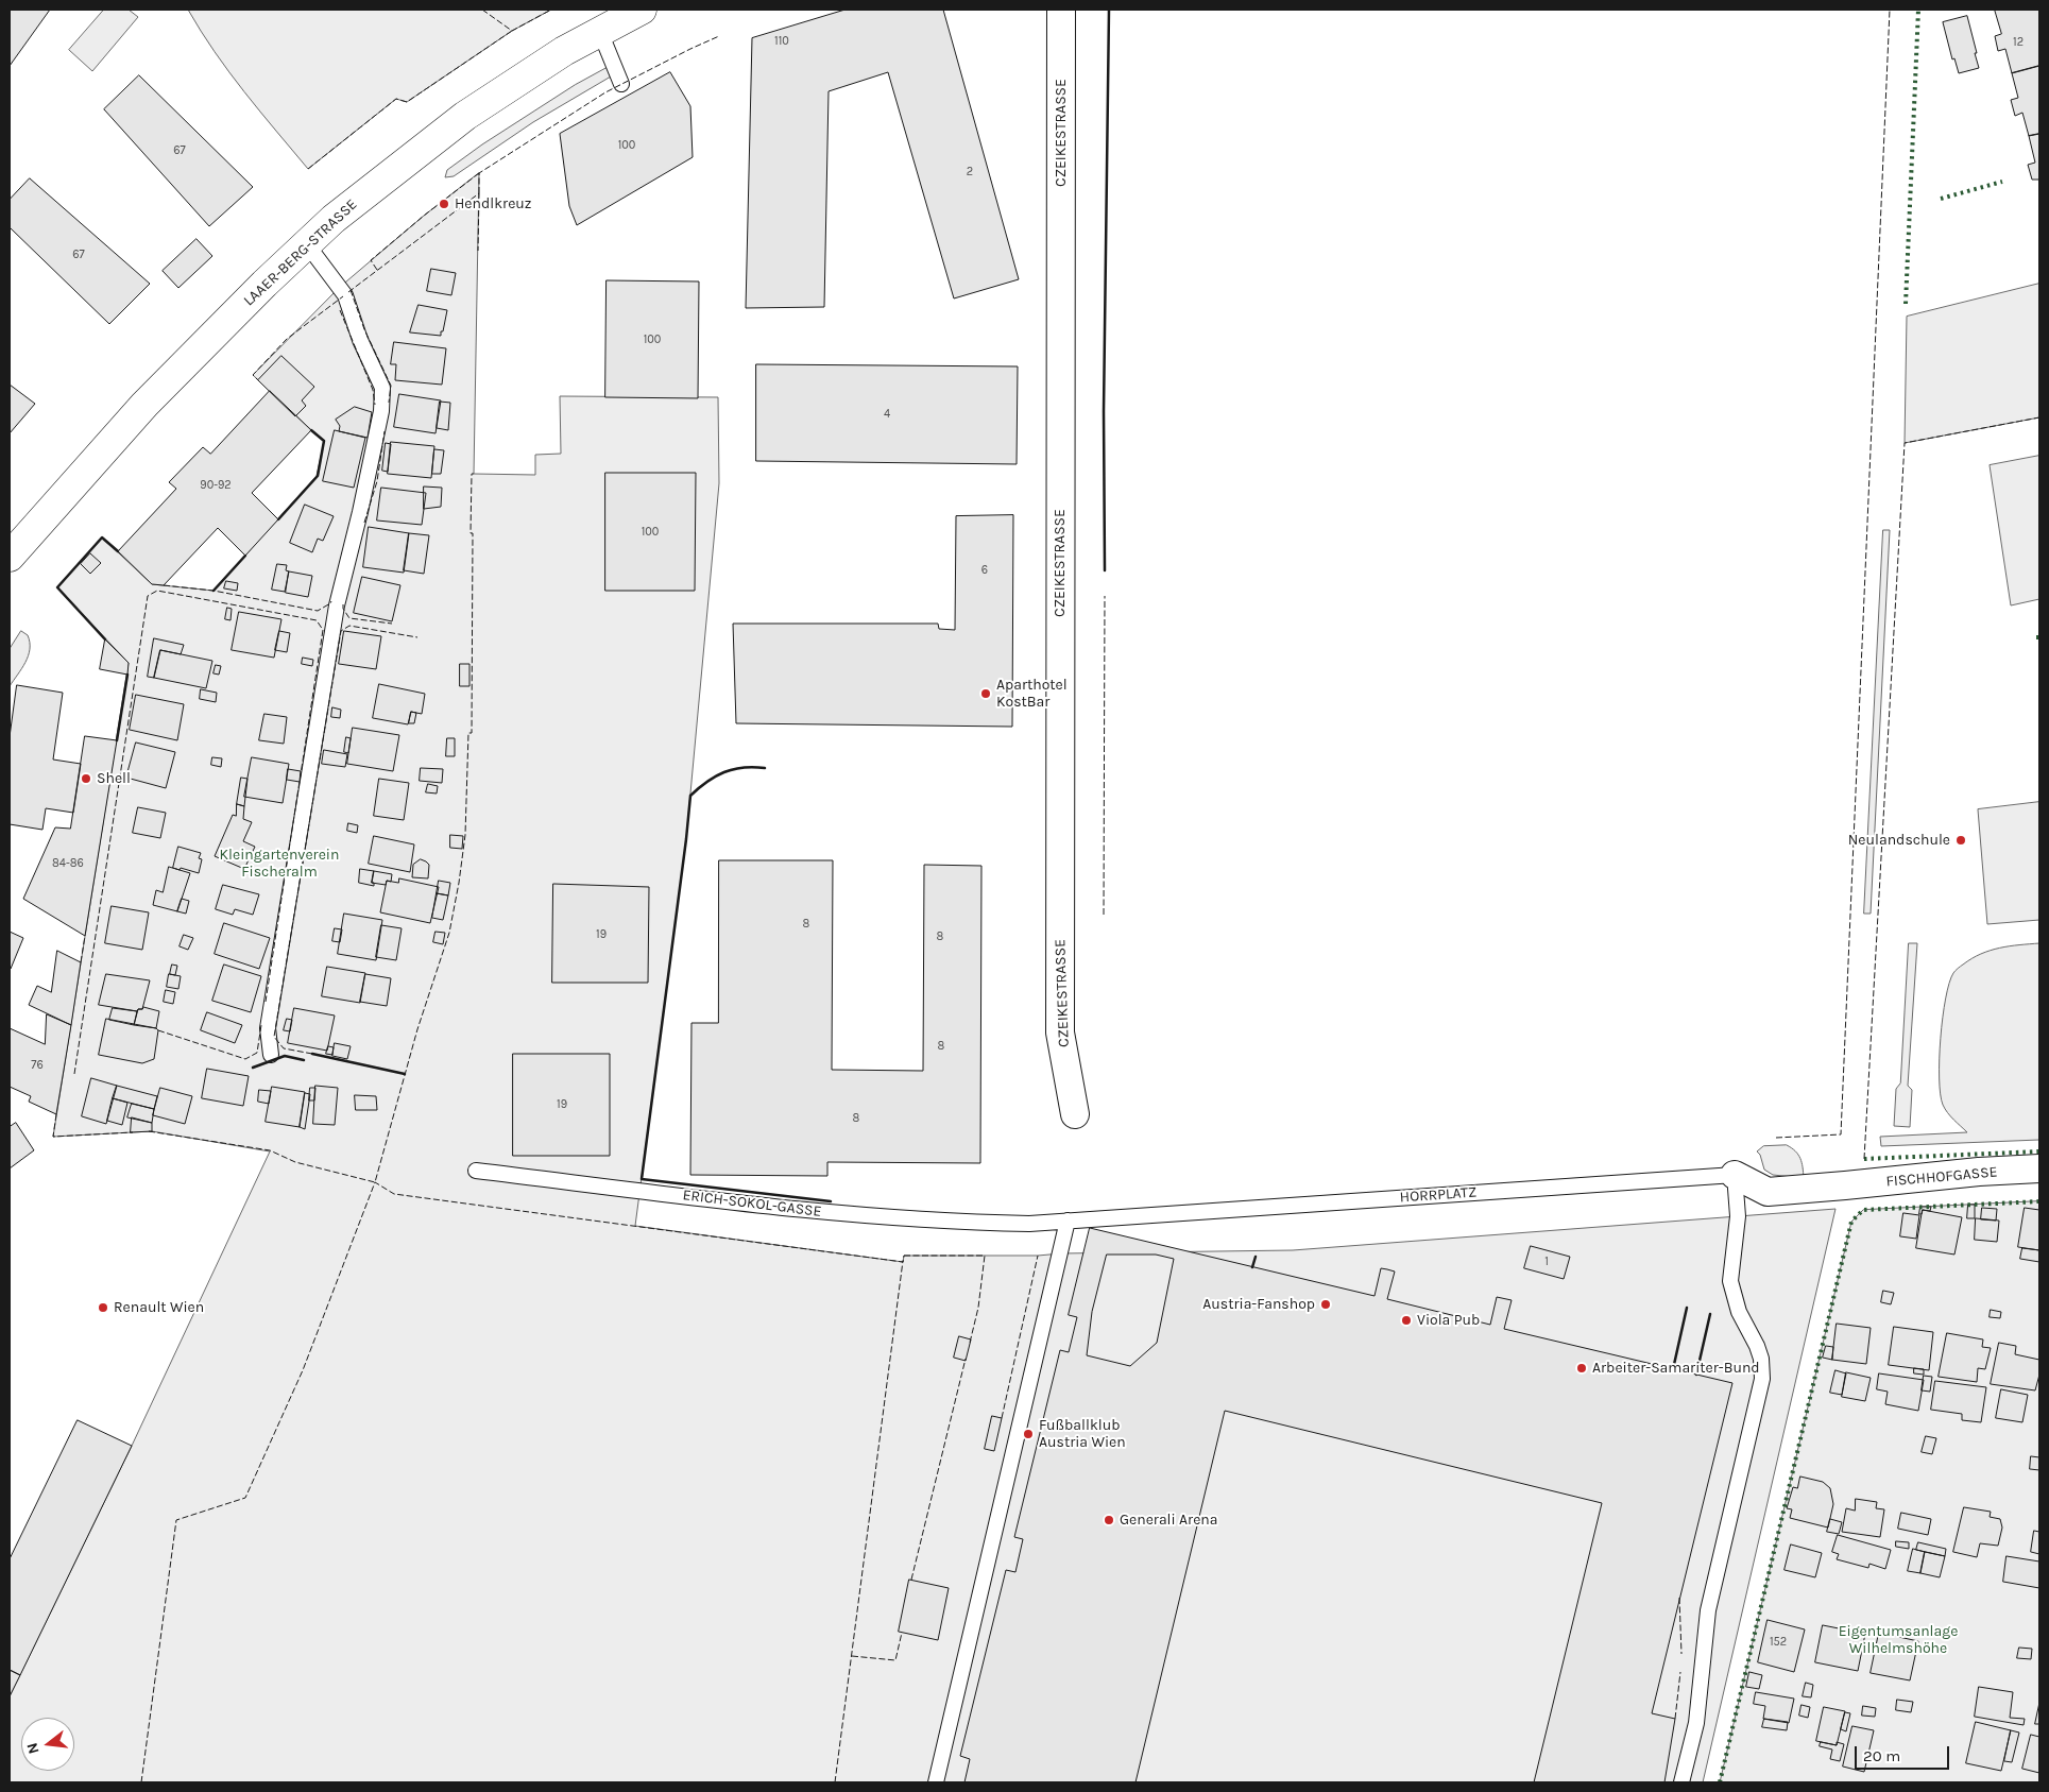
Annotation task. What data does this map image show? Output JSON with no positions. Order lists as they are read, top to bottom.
{
  "streets": {
    "main road": ["LAAER-BERG-STRASSE"],
    "street": ["CZEIKESTRASSE", "FISCHHOFGASSE"],
    "lane": ["HORRPLATZ", "ERICH-SOKOL-GASSE"]
  },
  "crossings": [
    ["FISCHHOFGASSE", "HORRPLATZ"],
    ["HORRPLATZ", "ERICH-SOKOL-GASSE"]
  ],
  "parks": ["Kleingartenverein Fischeralm", "Eigentumsanlage Wilhelmshöhe"],
  "places": [
    "Hendlkreuz",
    "Aparthotel KostBar",
    "Shell",
    "Neulandschule",
    "Austria-Fanshop",
    "Renault Wien",
    "Viola Pub",
    "Arbeiter-Samariter-Bund",
    "Fußballklub Austria Wien",
    "Generali Arena"
  ],
  "house_numbers": [
    "110",
    "12",
    "100",
    "67",
    "2",
    "67",
    "100",
    "4",
    "90-92",
    "100",
    "6",
    "84-86",
    "8",
    "19",
    "8",
    "8",
    "76",
    "19",
    "8",
    "1",
    "152"
  ],
  "scale_bar": "20 m",
  "north": "left"
}
